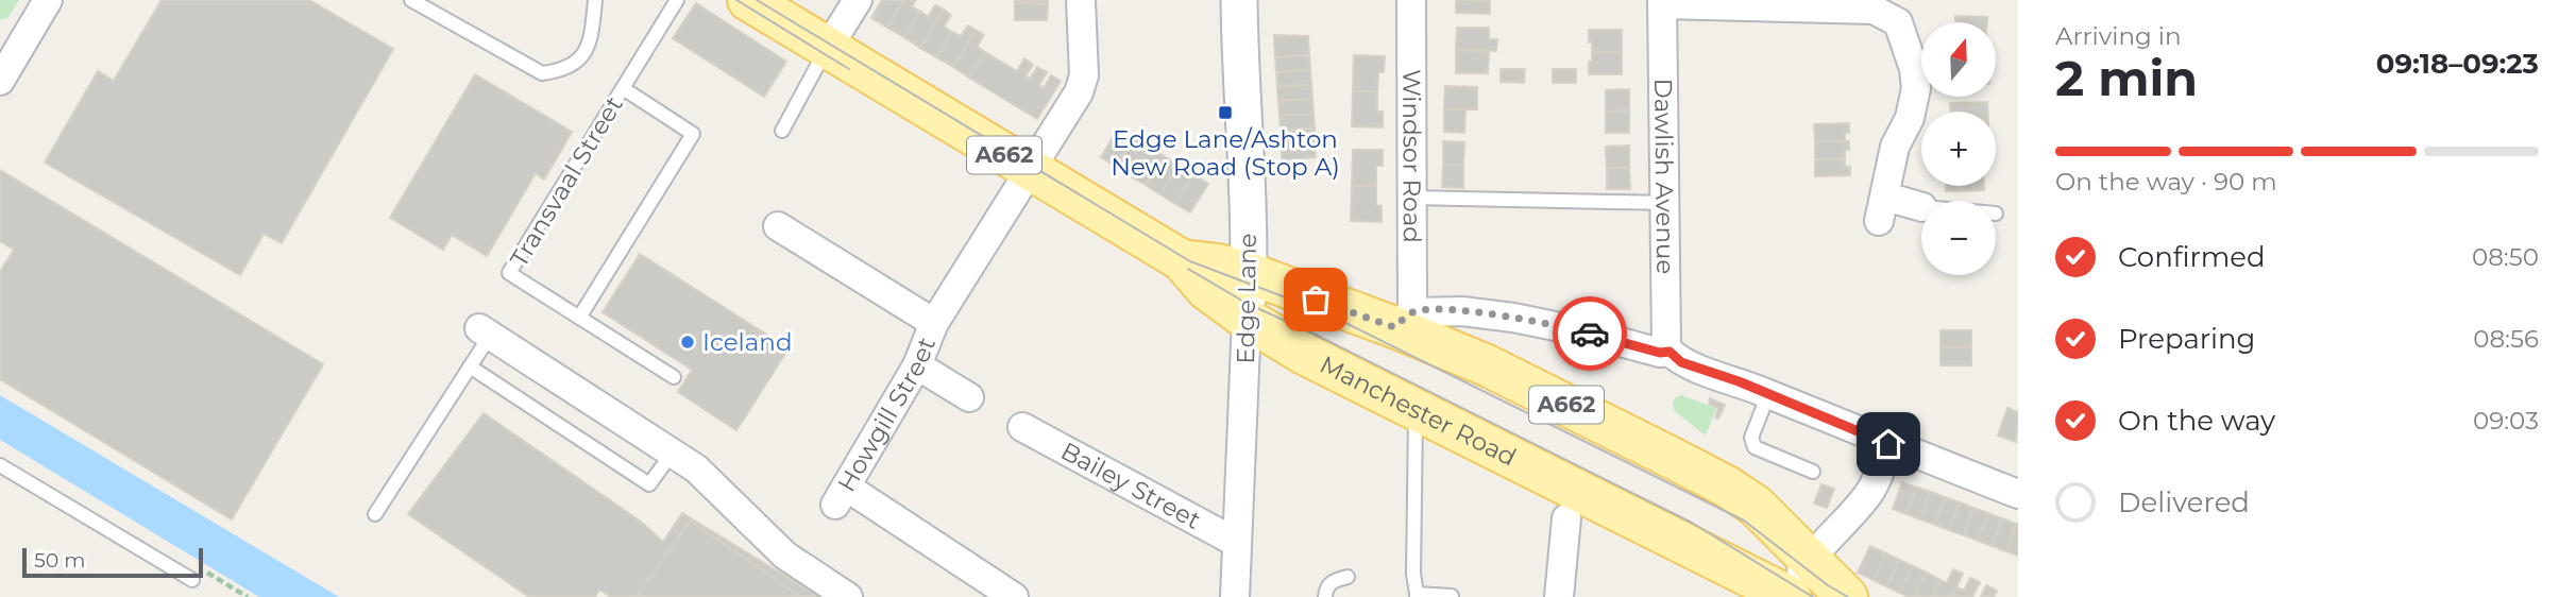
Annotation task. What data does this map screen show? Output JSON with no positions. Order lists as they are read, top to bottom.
{
  "streets": {
    "main road": ["A662", "Manchester Road"],
    "street": [
      "Windsor Road",
      "Dawlish Avenue",
      "Edge Lane",
      "Howgill Street",
      "Bailey Street"
    ],
    "lane": ["Transvaal Street"]
  },
  "crossings": [
    ["A662", "Windsor Road"],
    ["A662", "Edge Lane"],
    ["A662", "Manchester Road"],
    ["A662", "Howgill Street"],
    ["Edge Lane", "Manchester Road"],
    ["Edge Lane", "Bailey Street"]
  ],
  "places": {
    "transit": ["Edge Lane/Ashton New Road (Stop A)"],
    "other": ["Iceland"]
  },
  "scale_bar": "50 m",
  "north": "top",
  "page": {
    "heading": ["2 min", "Arriving in", "09:18–09:23"],
    "map_buttons": ["+", "−"],
    "bar": "On the way · 90 m",
    "list": [
      ["Confirmed", "08:50"],
      ["Preparing", "08:56"],
      ["On the way", "09:03"],
      "Delivered"
    ],
    "scale": "50 m"
  }
}
